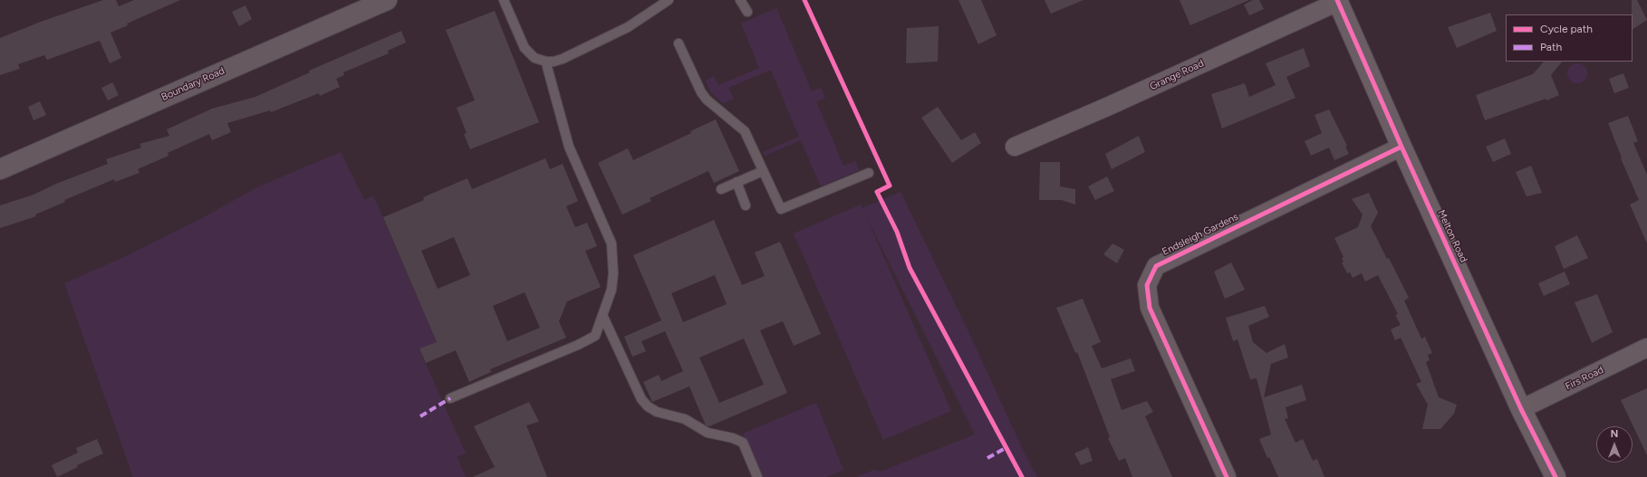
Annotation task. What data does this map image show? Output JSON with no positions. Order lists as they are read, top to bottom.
{
  "streets": {
    "main road": ["Melton Road"],
    "street": [
      "Grange Road",
      "Boundary Road",
      "Endsleigh Gardens",
      "Firs Road"
    ]
  },
  "crossings": [
    ["Grange Road", "Melton Road"],
    ["Endsleigh Gardens", "Melton Road"],
    ["Melton Road", "Firs Road"]
  ],
  "legend": ["Cycle path", "Path"],
  "north": "top"
}
